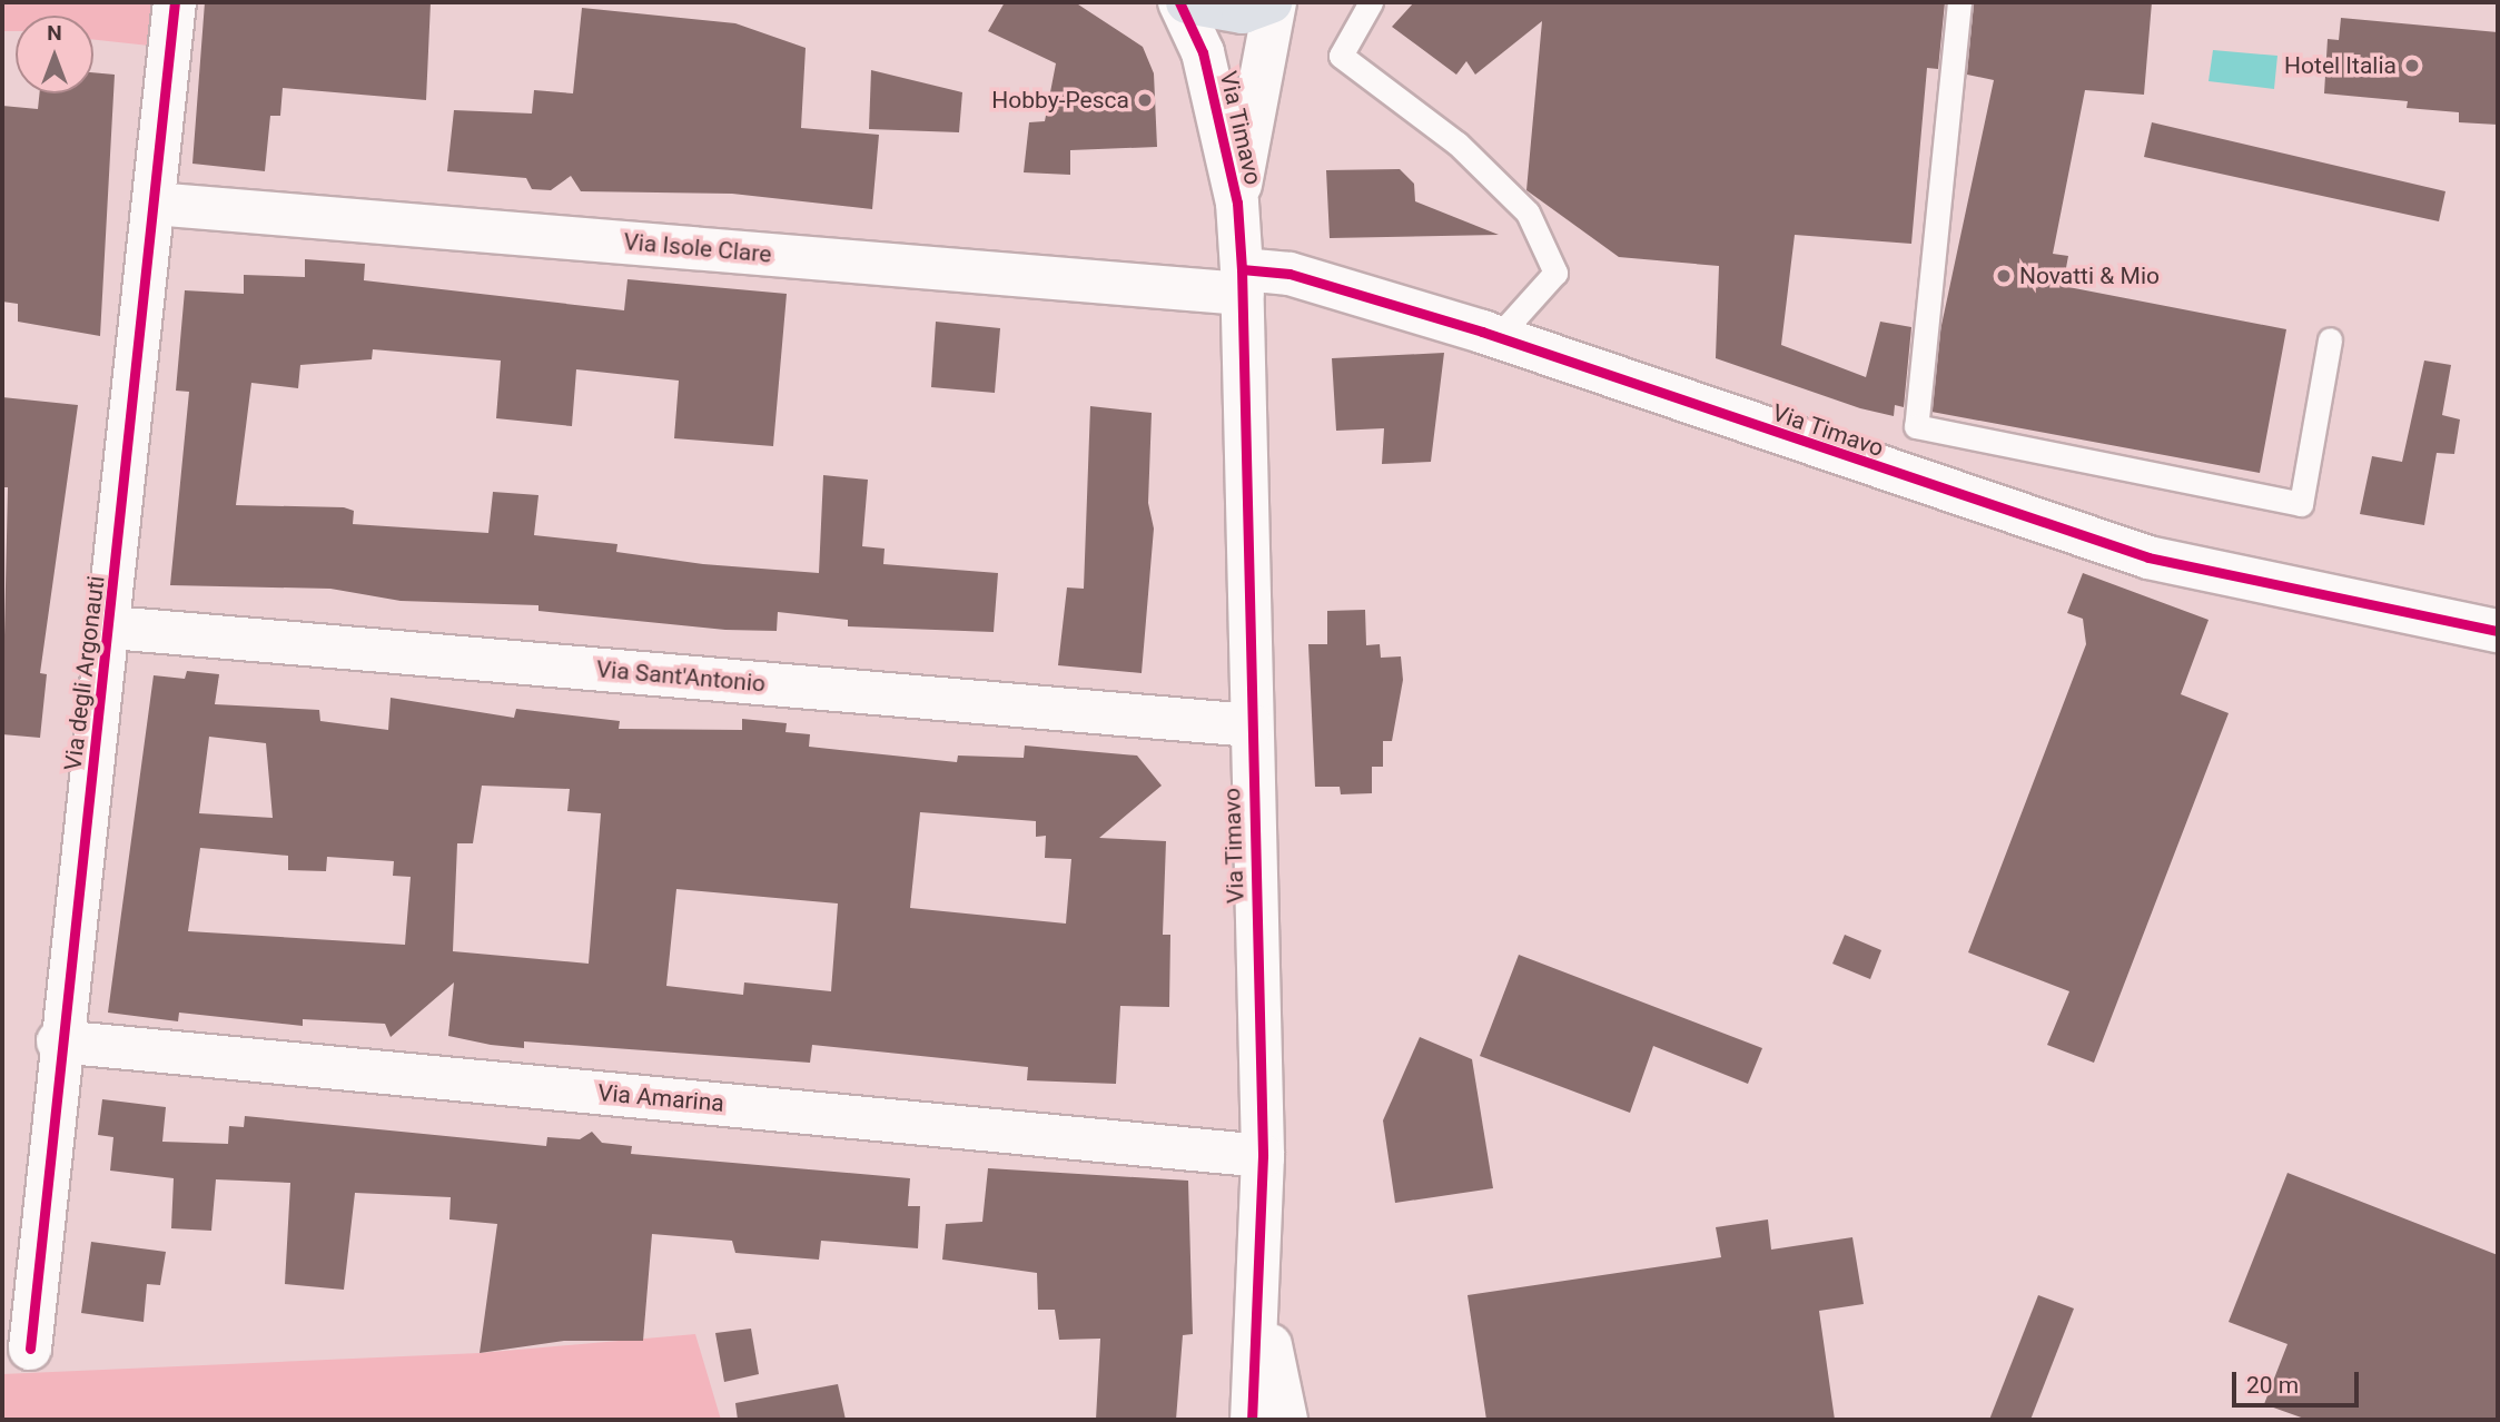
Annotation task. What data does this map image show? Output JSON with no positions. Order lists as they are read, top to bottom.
{
  "streets": {
    "main road": ["Via Timavo"],
    "street": [
      "Via Isole Clare",
      "Via degli Argonauti",
      "Via Sant'Antonio",
      "Via Amarina"
    ]
  },
  "crossings": [
    ["Via Timavo", "Via Isole Clare"],
    ["Via Timavo", "Via Sant'Antonio"],
    ["Via Timavo", "Via Amarina"],
    ["Via Isole Clare", "Via degli Argonauti"],
    ["Via degli Argonauti", "Via Sant'Antonio"],
    ["Via degli Argonauti", "Via Amarina"]
  ],
  "places": ["Hotel Italia", "Hobby-Pesca", "Novatti & Mio"],
  "scale_bar": "20 m",
  "north": "top"
}
